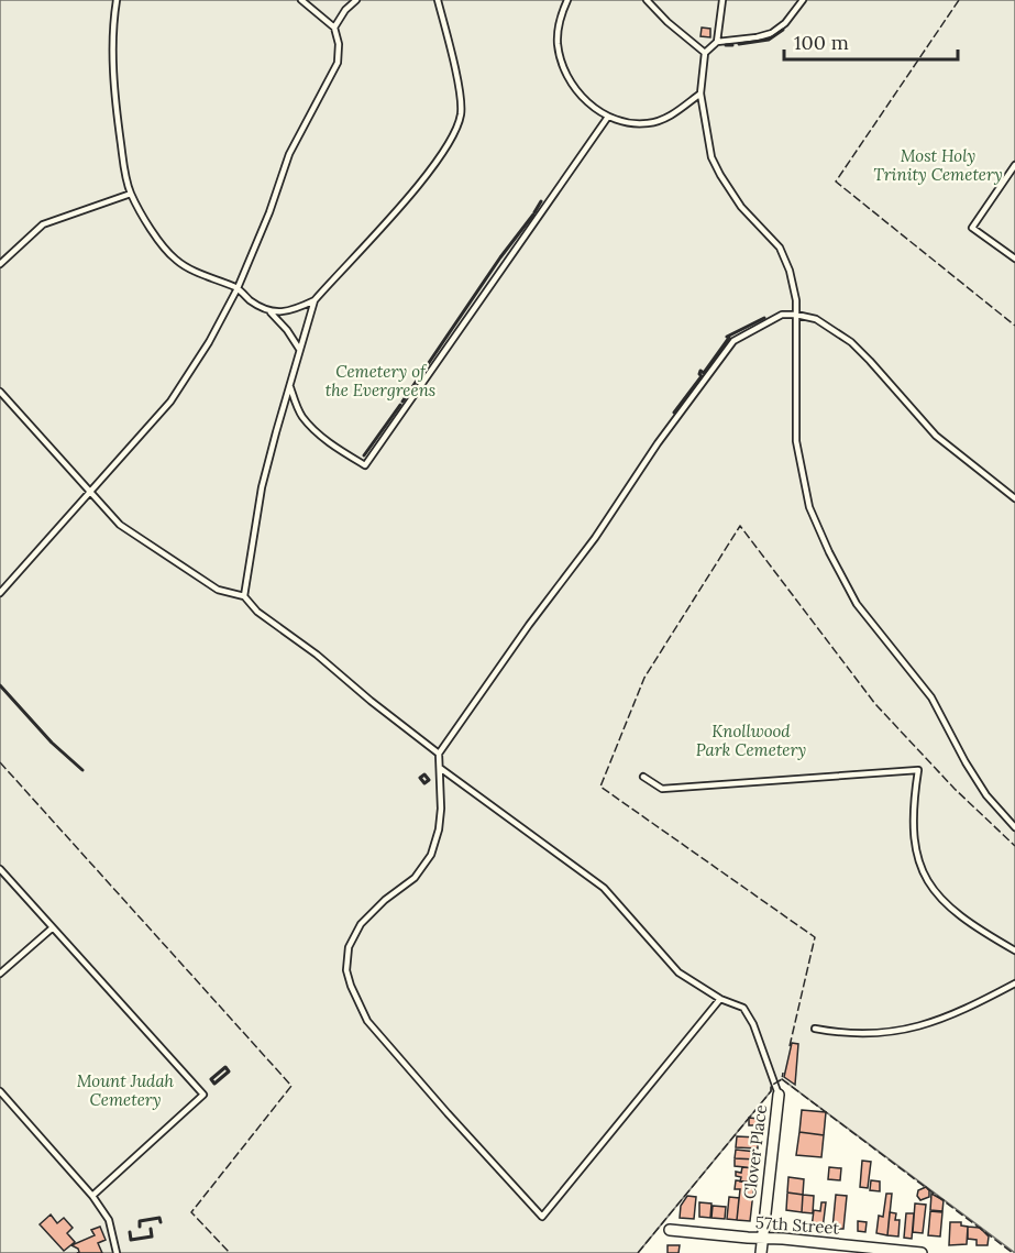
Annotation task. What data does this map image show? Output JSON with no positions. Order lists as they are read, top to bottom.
{
  "streets": {
    "street": ["Clover Place", "57th Street"]
  },
  "crossings": [
    ["Clover Place", "57th Street"]
  ],
  "parks": [
    "Most Holy Trinity Cemetery",
    "Cemetery of the Evergreens",
    "Knollwood Park Cemetery",
    "Mount Judah Cemetery"
  ],
  "scale_bar": "100 m"
}
